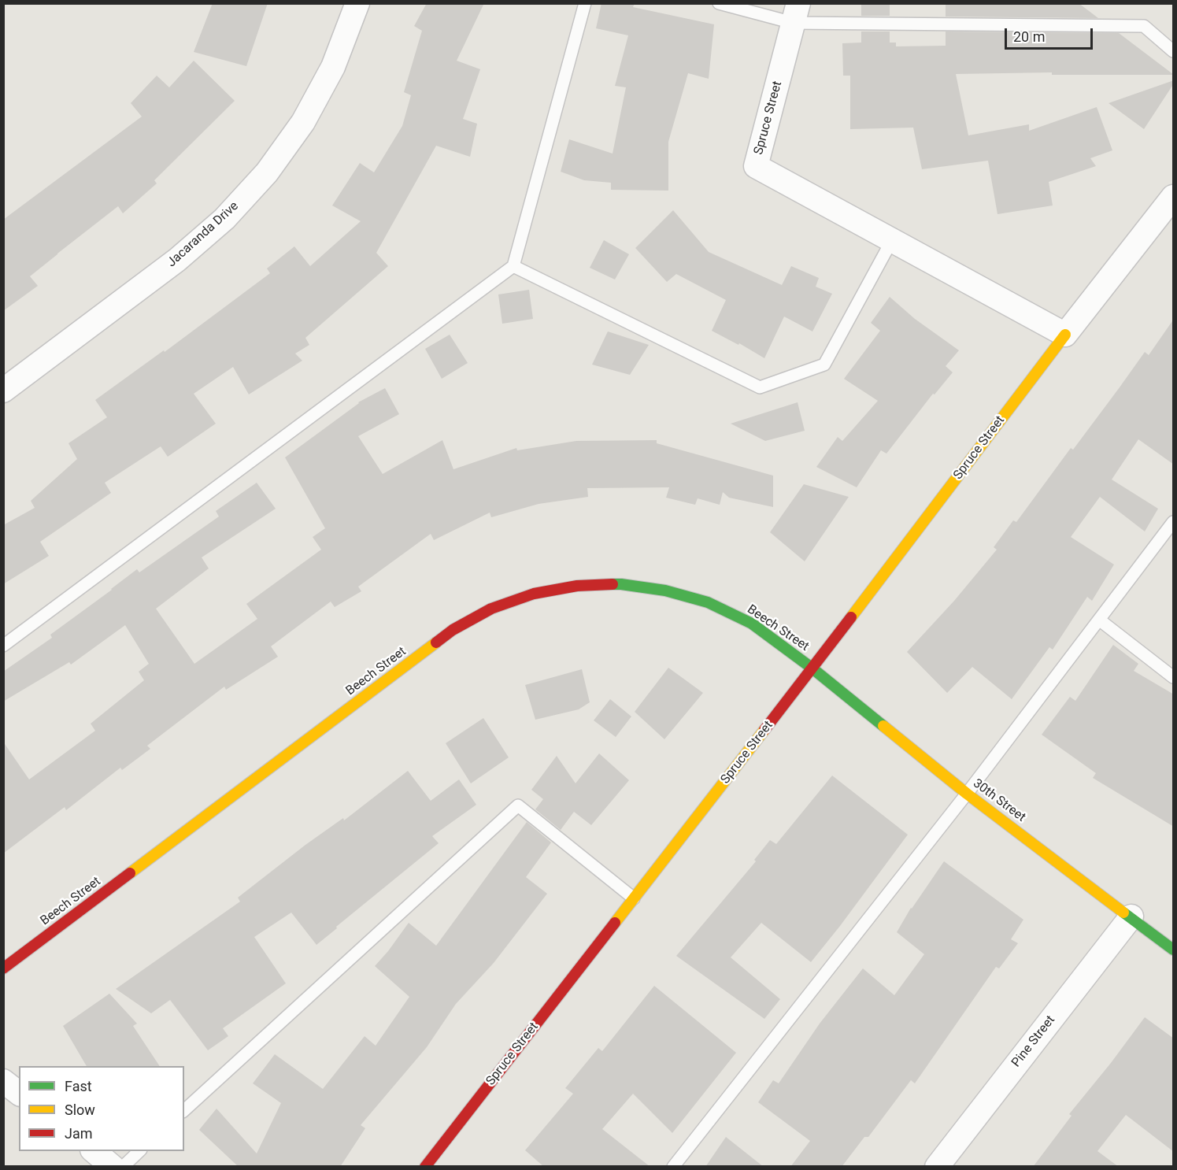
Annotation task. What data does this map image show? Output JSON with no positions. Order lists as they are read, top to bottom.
{
  "streets": {
    "street": [
      "Spruce Street",
      "Jacaranda Drive",
      "Beech Street",
      "30th Street",
      "Pine Street"
    ]
  },
  "crossings": [
    ["Spruce Street", "Beech Street"],
    ["Spruce Street", "30th Street"],
    ["Beech Street", "30th Street"],
    ["30th Street", "Pine Street"]
  ],
  "legend": ["Fast", "Slow", "Jam"],
  "scale_bar": "20 m"
}
